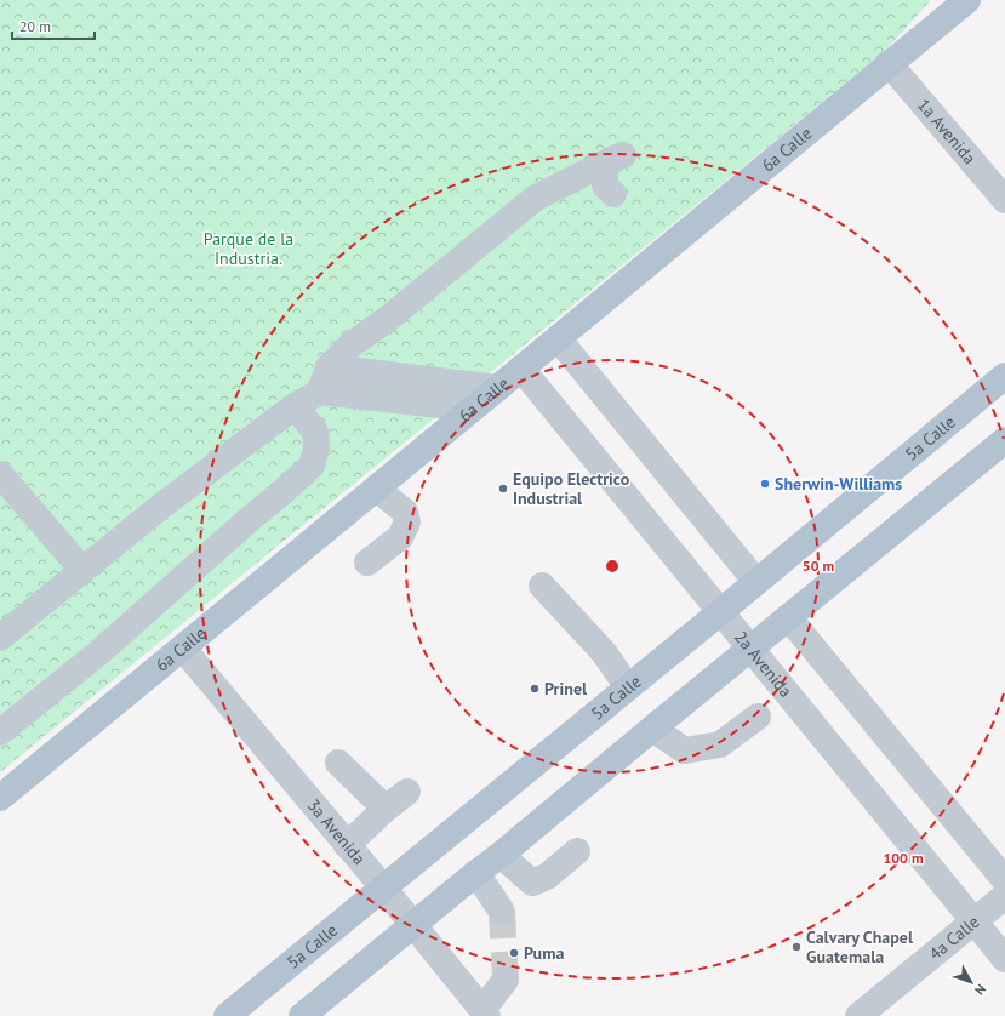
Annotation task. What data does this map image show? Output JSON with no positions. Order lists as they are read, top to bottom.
{
  "streets": {
    "main road": ["6a Calle", "5a Calle"],
    "street": [
      "1a Avenida",
      "2a Avenida",
      "3a Avenida",
      "4a Calle"
    ]
  },
  "crossings": [
    ["1a Avenida", "6a Calle"],
    ["6a Calle", "2a Avenida"],
    ["6a Calle", "3a Avenida"],
    ["5a Calle", "2a Avenida"],
    ["5a Calle", "3a Avenida"],
    ["2a Avenida", "4a Calle"]
  ],
  "parks": ["Parque de la Industria."],
  "places": [
    "Sherwin-Williams",
    "Equipo Electrico Industrial",
    "Prinel",
    "Calvary Chapel Guatemala",
    "Puma"
  ],
  "scale_bar": "20 m",
  "north": "bottom right",
  "rings": ["50 m", "100 m"]
}
